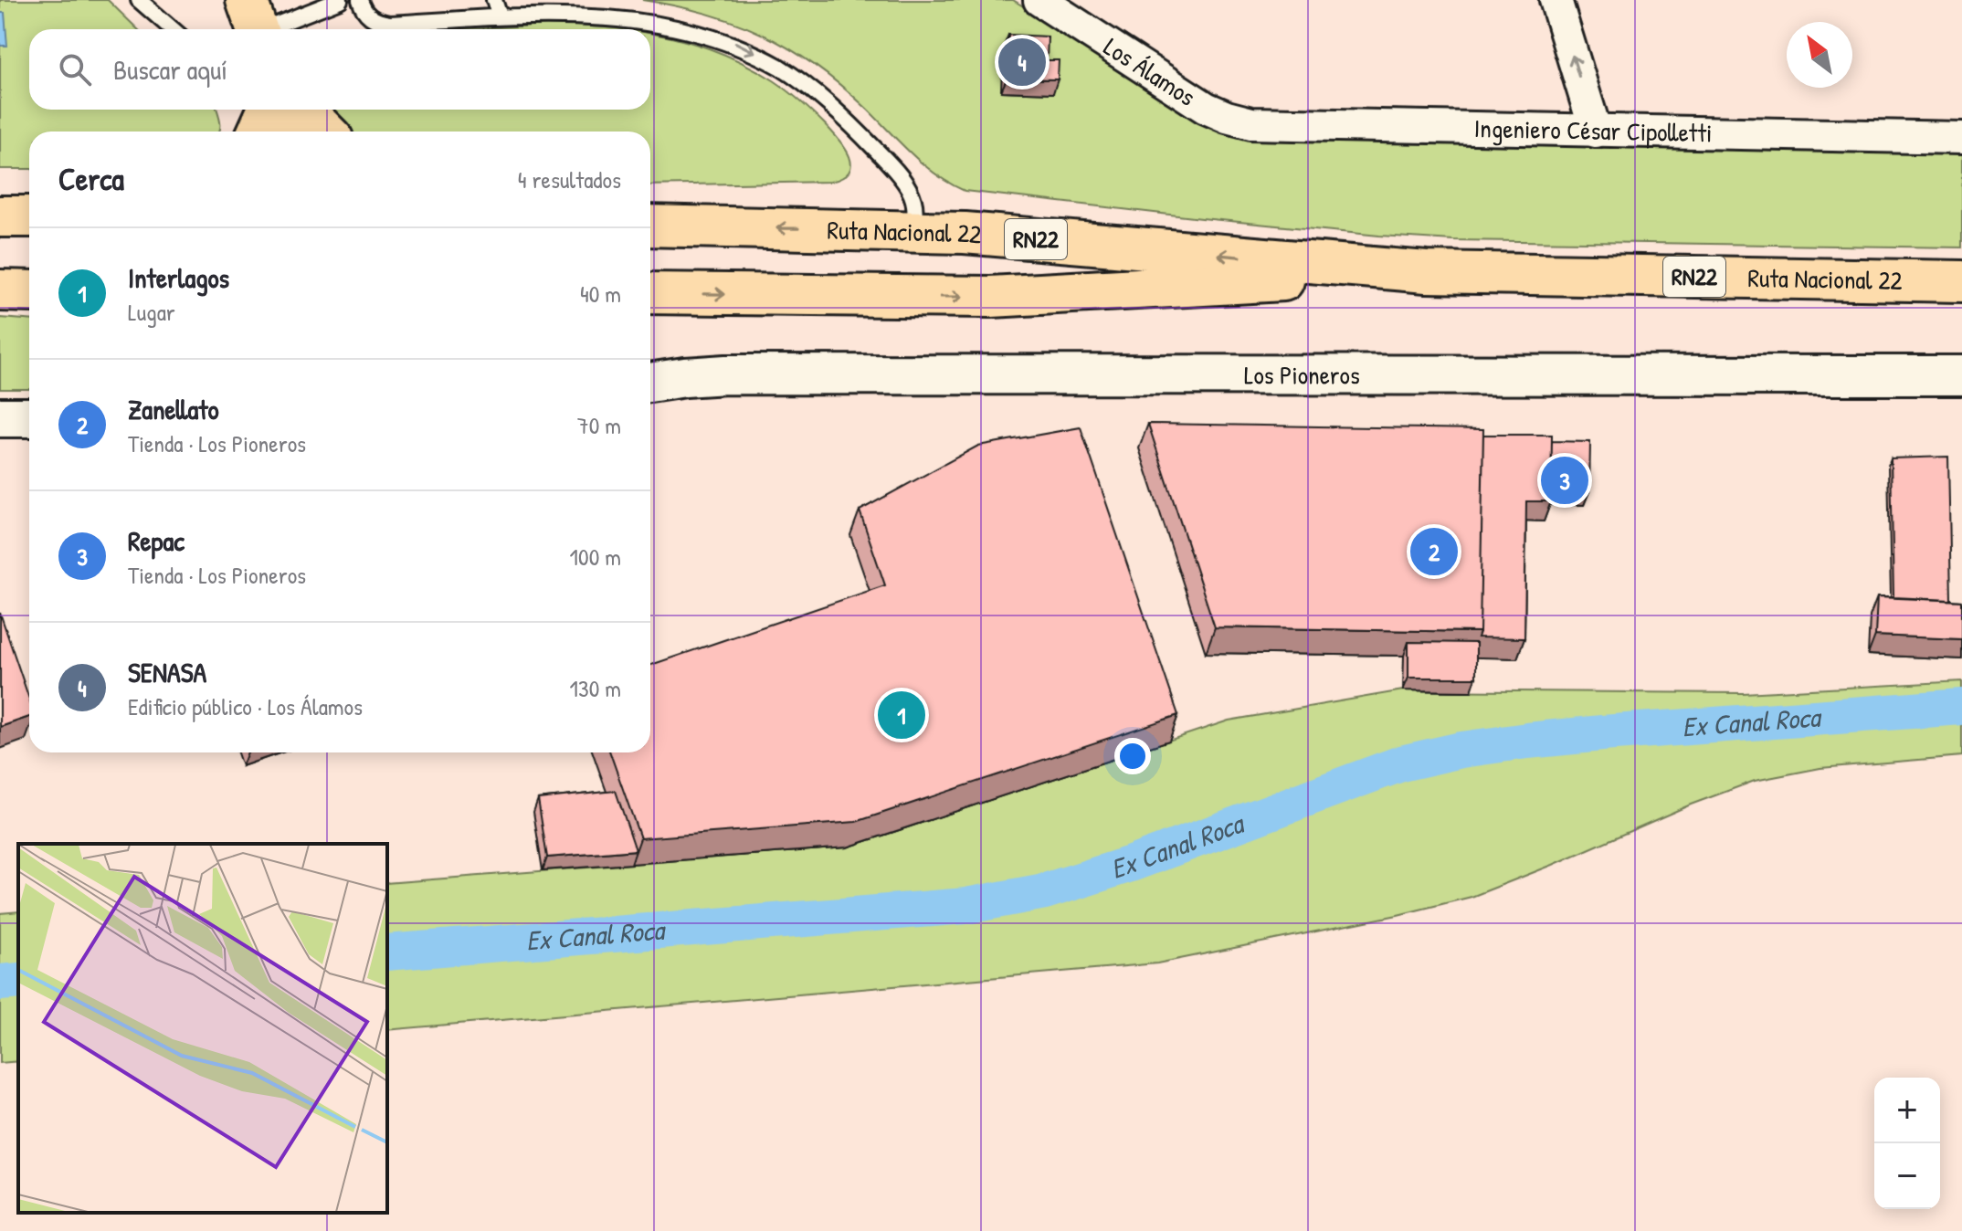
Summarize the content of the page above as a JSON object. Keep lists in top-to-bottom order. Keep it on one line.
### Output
{"streets":{"main road":["Ruta Nacional 22","RN22"],"street":["Los Álamos","Ingeniero César Cipolletti","Los Pioneros"]},"crossings":[["Los Álamos","Ingeniero César Cipolletti"]],"water":["Ex Canal Roca"],"north":"top left","page":{"search":"Buscar aquí","pins":["4","3","2","1"],"heading":["Cerca","4 resultados"],"list":[{"mark":"1","name":"Interlagos","note":"Lugar","value":"40 m"},{"mark":"2","name":"Zanellato","note":"Tienda · Los Pioneros","value":"70 m"},{"mark":"3","name":"Repac","note":"Tienda · Los Pioneros","value":"100 m"},{"mark":"4","name":"SENASA","note":"Edificio público · Los Álamos","value":"130 m"}],"map_buttons":["+","−"]}}
